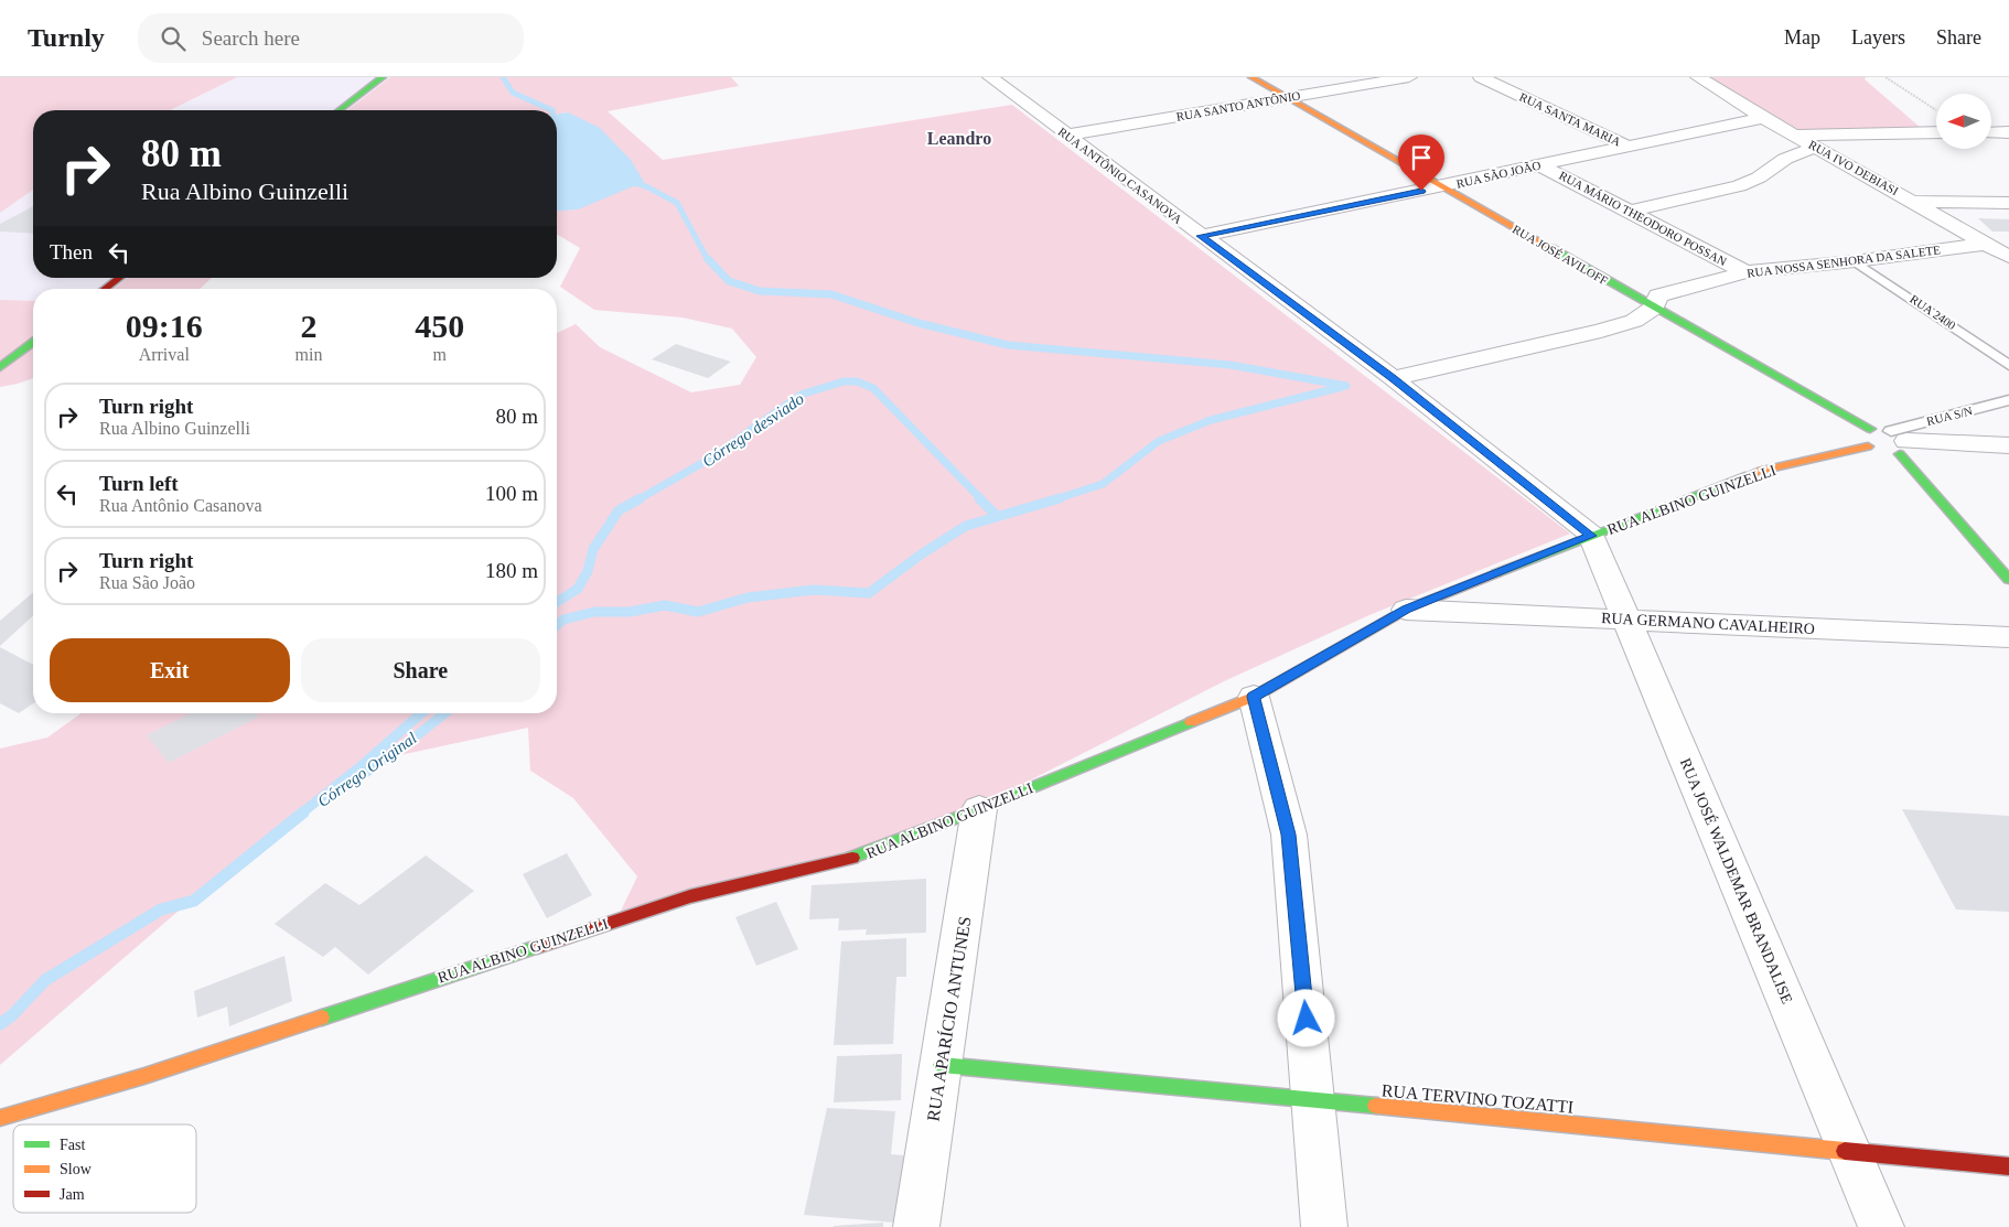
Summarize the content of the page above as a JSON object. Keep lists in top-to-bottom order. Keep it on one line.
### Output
{"streets":{"street":["RUA SANTO ANTÔNIO","RUA SANTA MARIA","RUA IVO DEBIASI","RUA SÃO JOÃO","RUA ANTÔNIO CASANOVA","RUA MÁRIO THEODORO POSSAN","RUA JOSÉ AVILOFF","RUA NOSSA SENHORA DA SALETE","RUA ALBINO GUINZELLI","RUA GERMANO CAVALHEIRO","RUA JOSÉ WALDEMAR BRANDALISE","RUA APARÍCIO ANTUNES","RUA TERVINO TOZATTI"],"lane":["RUA 2400","RUA S/N"]},"crossings":[["RUA SANTO ANTÔNIO","RUA ANTÔNIO CASANOVA"],["RUA SANTO ANTÔNIO","RUA JOSÉ AVILOFF"],["RUA SANTA MARIA","RUA SÃO JOÃO"],["RUA IVO DEBIASI","RUA SÃO JOÃO"],["RUA IVO DEBIASI","RUA NOSSA SENHORA DA SALETE"],["RUA SÃO JOÃO","RUA ANTÔNIO CASANOVA"],["RUA SÃO JOÃO","RUA MÁRIO THEODORO POSSAN"],["RUA SÃO JOÃO","RUA JOSÉ AVILOFF"],["RUA ANTÔNIO CASANOVA","RUA NOSSA SENHORA DA SALETE"],["RUA ANTÔNIO CASANOVA","RUA ALBINO GUINZELLI"],["RUA ANTÔNIO CASANOVA","RUA JOSÉ WALDEMAR BRANDALISE"],["RUA MÁRIO THEODORO POSSAN","RUA NOSSA SENHORA DA SALETE"],["RUA JOSÉ AVILOFF","RUA NOSSA SENHORA DA SALETE"],["RUA NOSSA SENHORA DA SALETE","RUA 2400"],["RUA ALBINO GUINZELLI","RUA GERMANO CAVALHEIRO"],["RUA ALBINO GUINZELLI","RUA JOSÉ WALDEMAR BRANDALISE"],["RUA ALBINO GUINZELLI","RUA APARÍCIO ANTUNES"],["RUA GERMANO CAVALHEIRO","RUA JOSÉ WALDEMAR BRANDALISE"],["RUA JOSÉ WALDEMAR BRANDALISE","RUA TERVINO TOZATTI"],["RUA APARÍCIO ANTUNES","RUA TERVINO TOZATTI"]],"districts":["Leandro"],"water":["Córrego desviado","Córrego Original"],"legend":["Fast","Slow","Jam"],"north":"left","page":{"header":"Turnly","search":"Search here","nav":["Map","Layers","Share"],"turn":["80 m","Rua Albino Guinzelli"],"then":"Then","eta":["09:16","Arrival","2","min","450","m"],"list":[{"name":"Turn right","note":"Rua Albino Guinzelli","value":"80 m"},{"name":"Turn left","note":"Rua Antônio Casanova","value":"100 m"},{"name":"Turn right","note":"Rua São João","value":"180 m"}],"buttons":["Exit","Share"]}}
